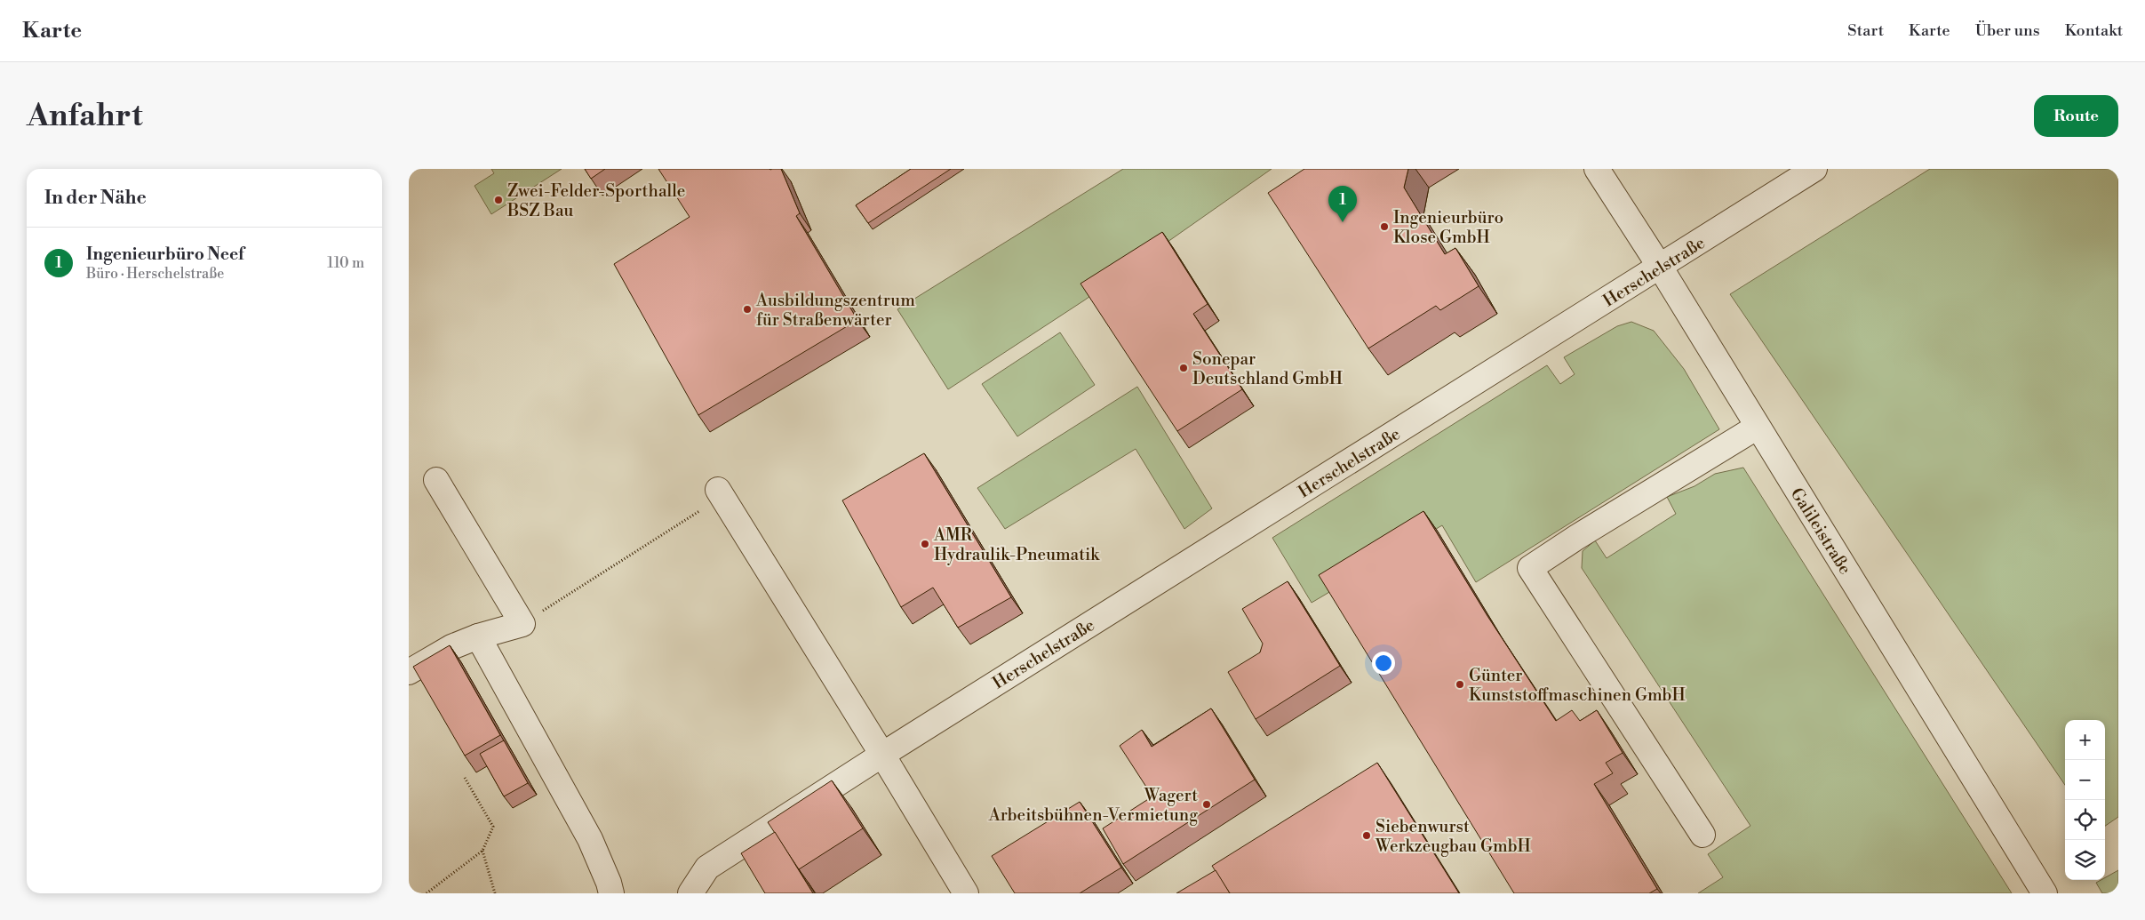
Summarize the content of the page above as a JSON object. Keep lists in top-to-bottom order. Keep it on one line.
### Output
{"streets":{"street":["Herschelstraße","Galileistraße"]},"crossings":[["Herschelstraße","Galileistraße"]],"places":["Zwei-Felder-Sporthalle BSZ Bau","Ingenieurbüro Klose GmbH","Ausbildungszentrum für Straßenwärter","Sonepar Deutschland GmbH","AMR Hydraulik-Pneumatik","Günter Kunststoffmaschinen GmbH","Wagert Arbeitsbühnen-Vermietung","Siebenwurst Werkzeugbau GmbH"],"page":{"header":"Karte","nav":["Start","Karte","Über uns","Kontakt"],"buttons":"Route","title":"Anfahrt","heading":"In der Nähe","pins":"1","list":[{"mark":"1","name":"Ingenieurbüro Neef","note":"Büro · Herschelstraße","value":"110 m"}],"map_buttons":["+","−"]}}
